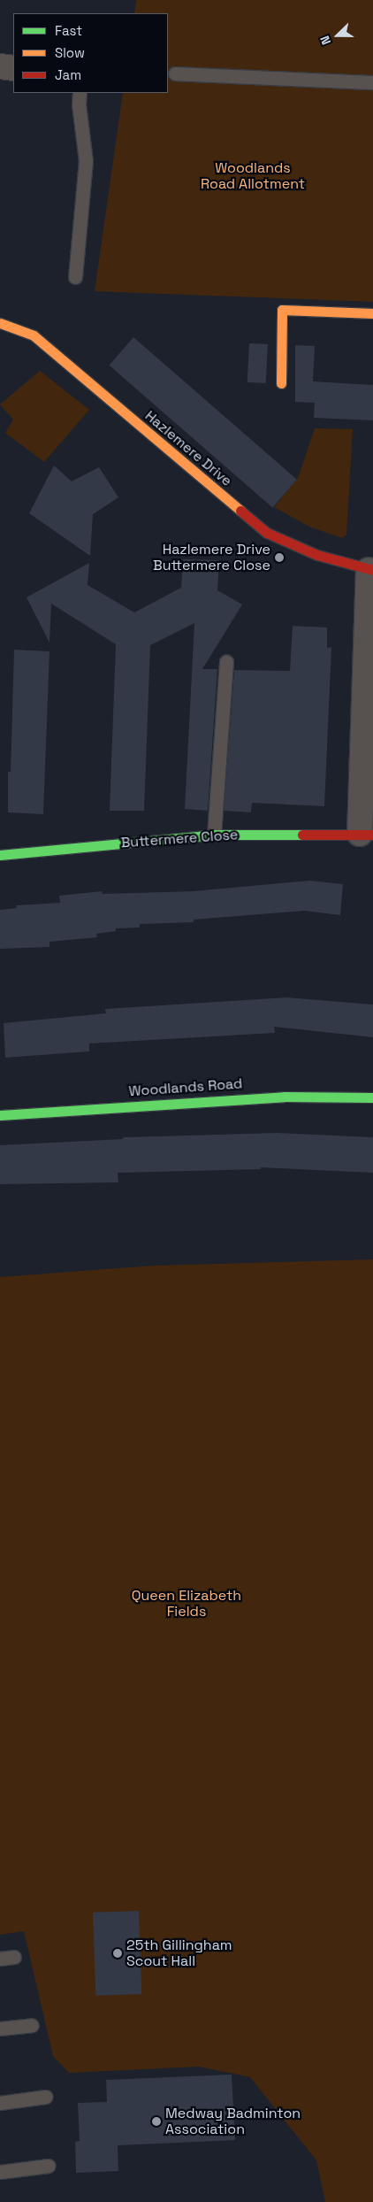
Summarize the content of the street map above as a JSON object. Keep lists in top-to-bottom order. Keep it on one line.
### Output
{"streets":{"street":["Hazlemere Drive","Buttermere Close","Woodlands Road"]},"crossings":[["Hazlemere Drive","Buttermere Close"]],"parks":["Woodlands Road Allotment","Queen Elizabeth Fields"],"places":["Hazlemere Drive Buttermere Close","25th Gillingham Scout Hall","Medway Badminton Association"],"legend":["Fast","Slow","Jam"],"north":"left"}
